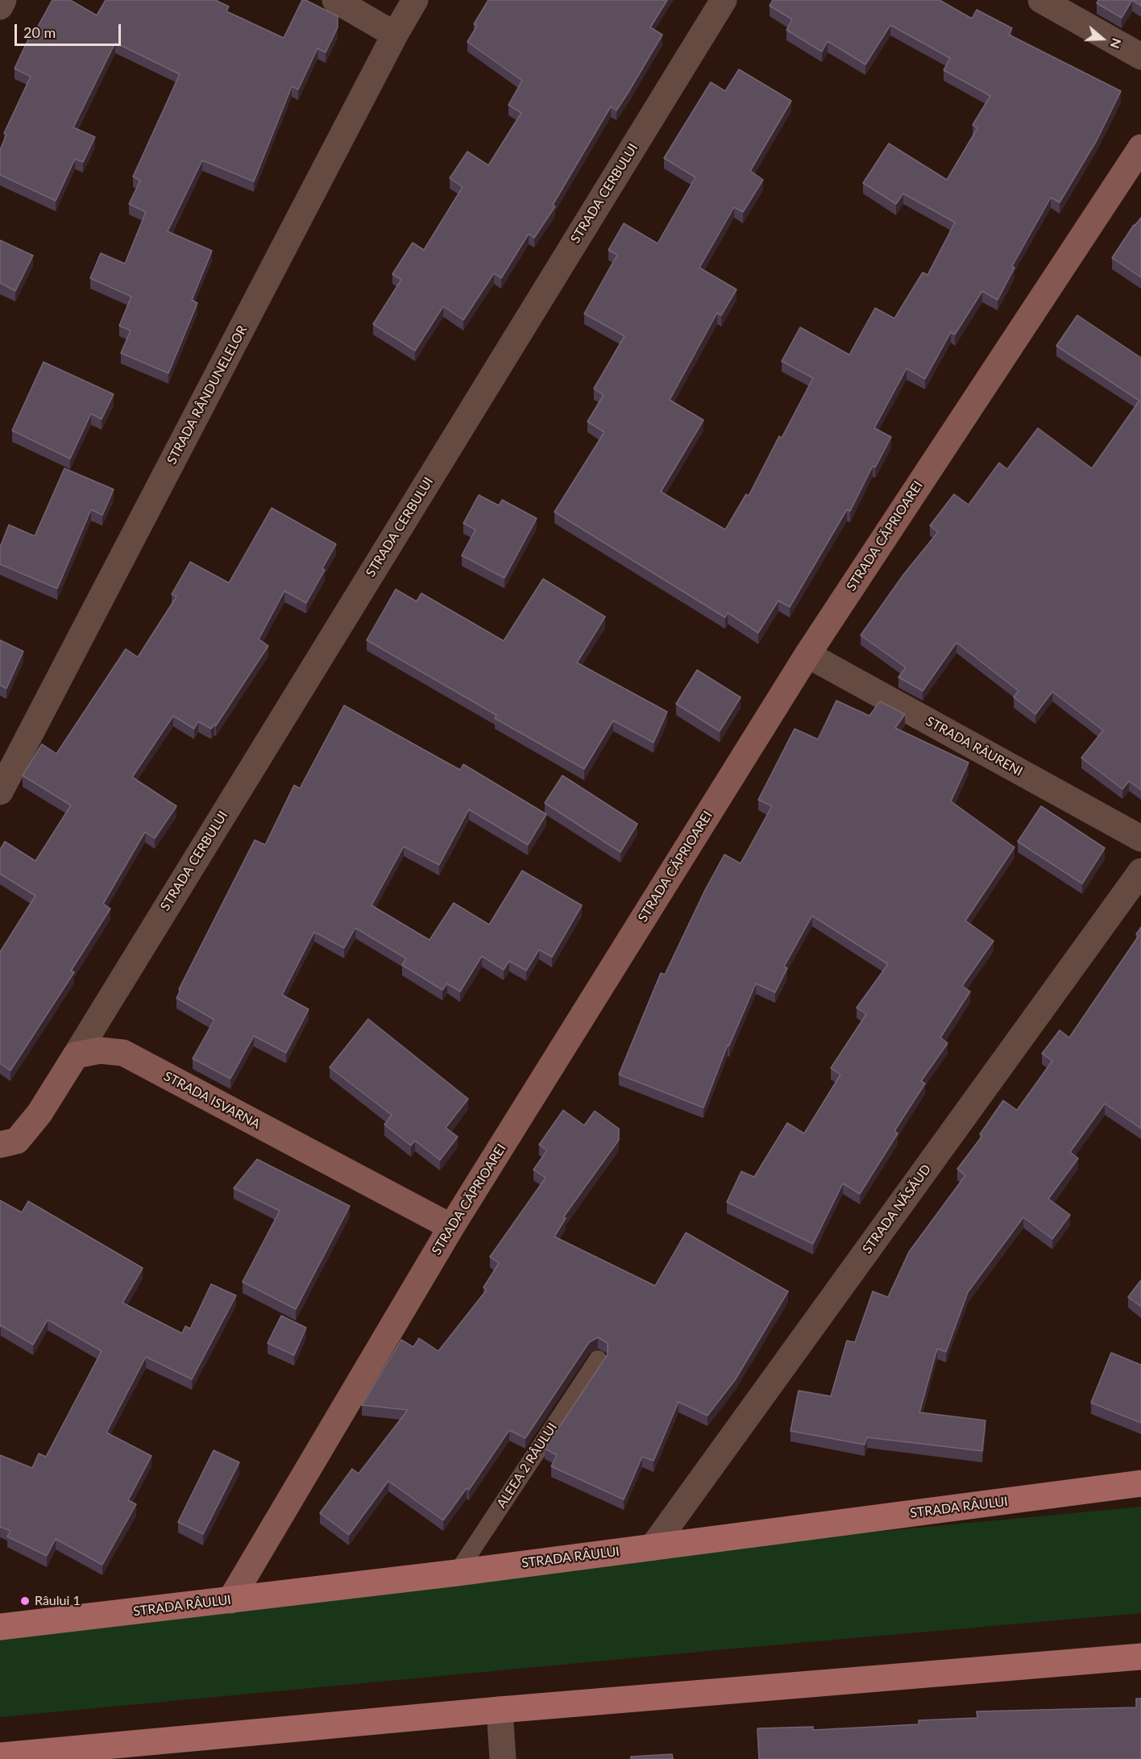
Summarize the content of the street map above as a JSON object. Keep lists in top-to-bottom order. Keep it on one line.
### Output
{"streets":{"main road":["STRADA RÂULUI"],"street":["STRADA CERBULUI","STRADA RÂNDUNELELOR","STRADA CĂPRIOAREI","STRADA RÂURENI","STRADA ISVARNA","STRADA NĂSĂUD"],"lane":["ALEEA 2 RÂULUI"]},"crossings":[["STRADA CERBULUI","STRADA ISVARNA"],["STRADA CĂPRIOAREI","STRADA RÂURENI"],["STRADA CĂPRIOAREI","STRADA ISVARNA"],["STRADA CĂPRIOAREI","STRADA RÂULUI"],["STRADA NĂSĂUD","STRADA RÂULUI"],["ALEEA 2 RÂULUI","STRADA RÂULUI"]],"places":["Râului 1"],"scale_bar":"20 m","north":"right"}
